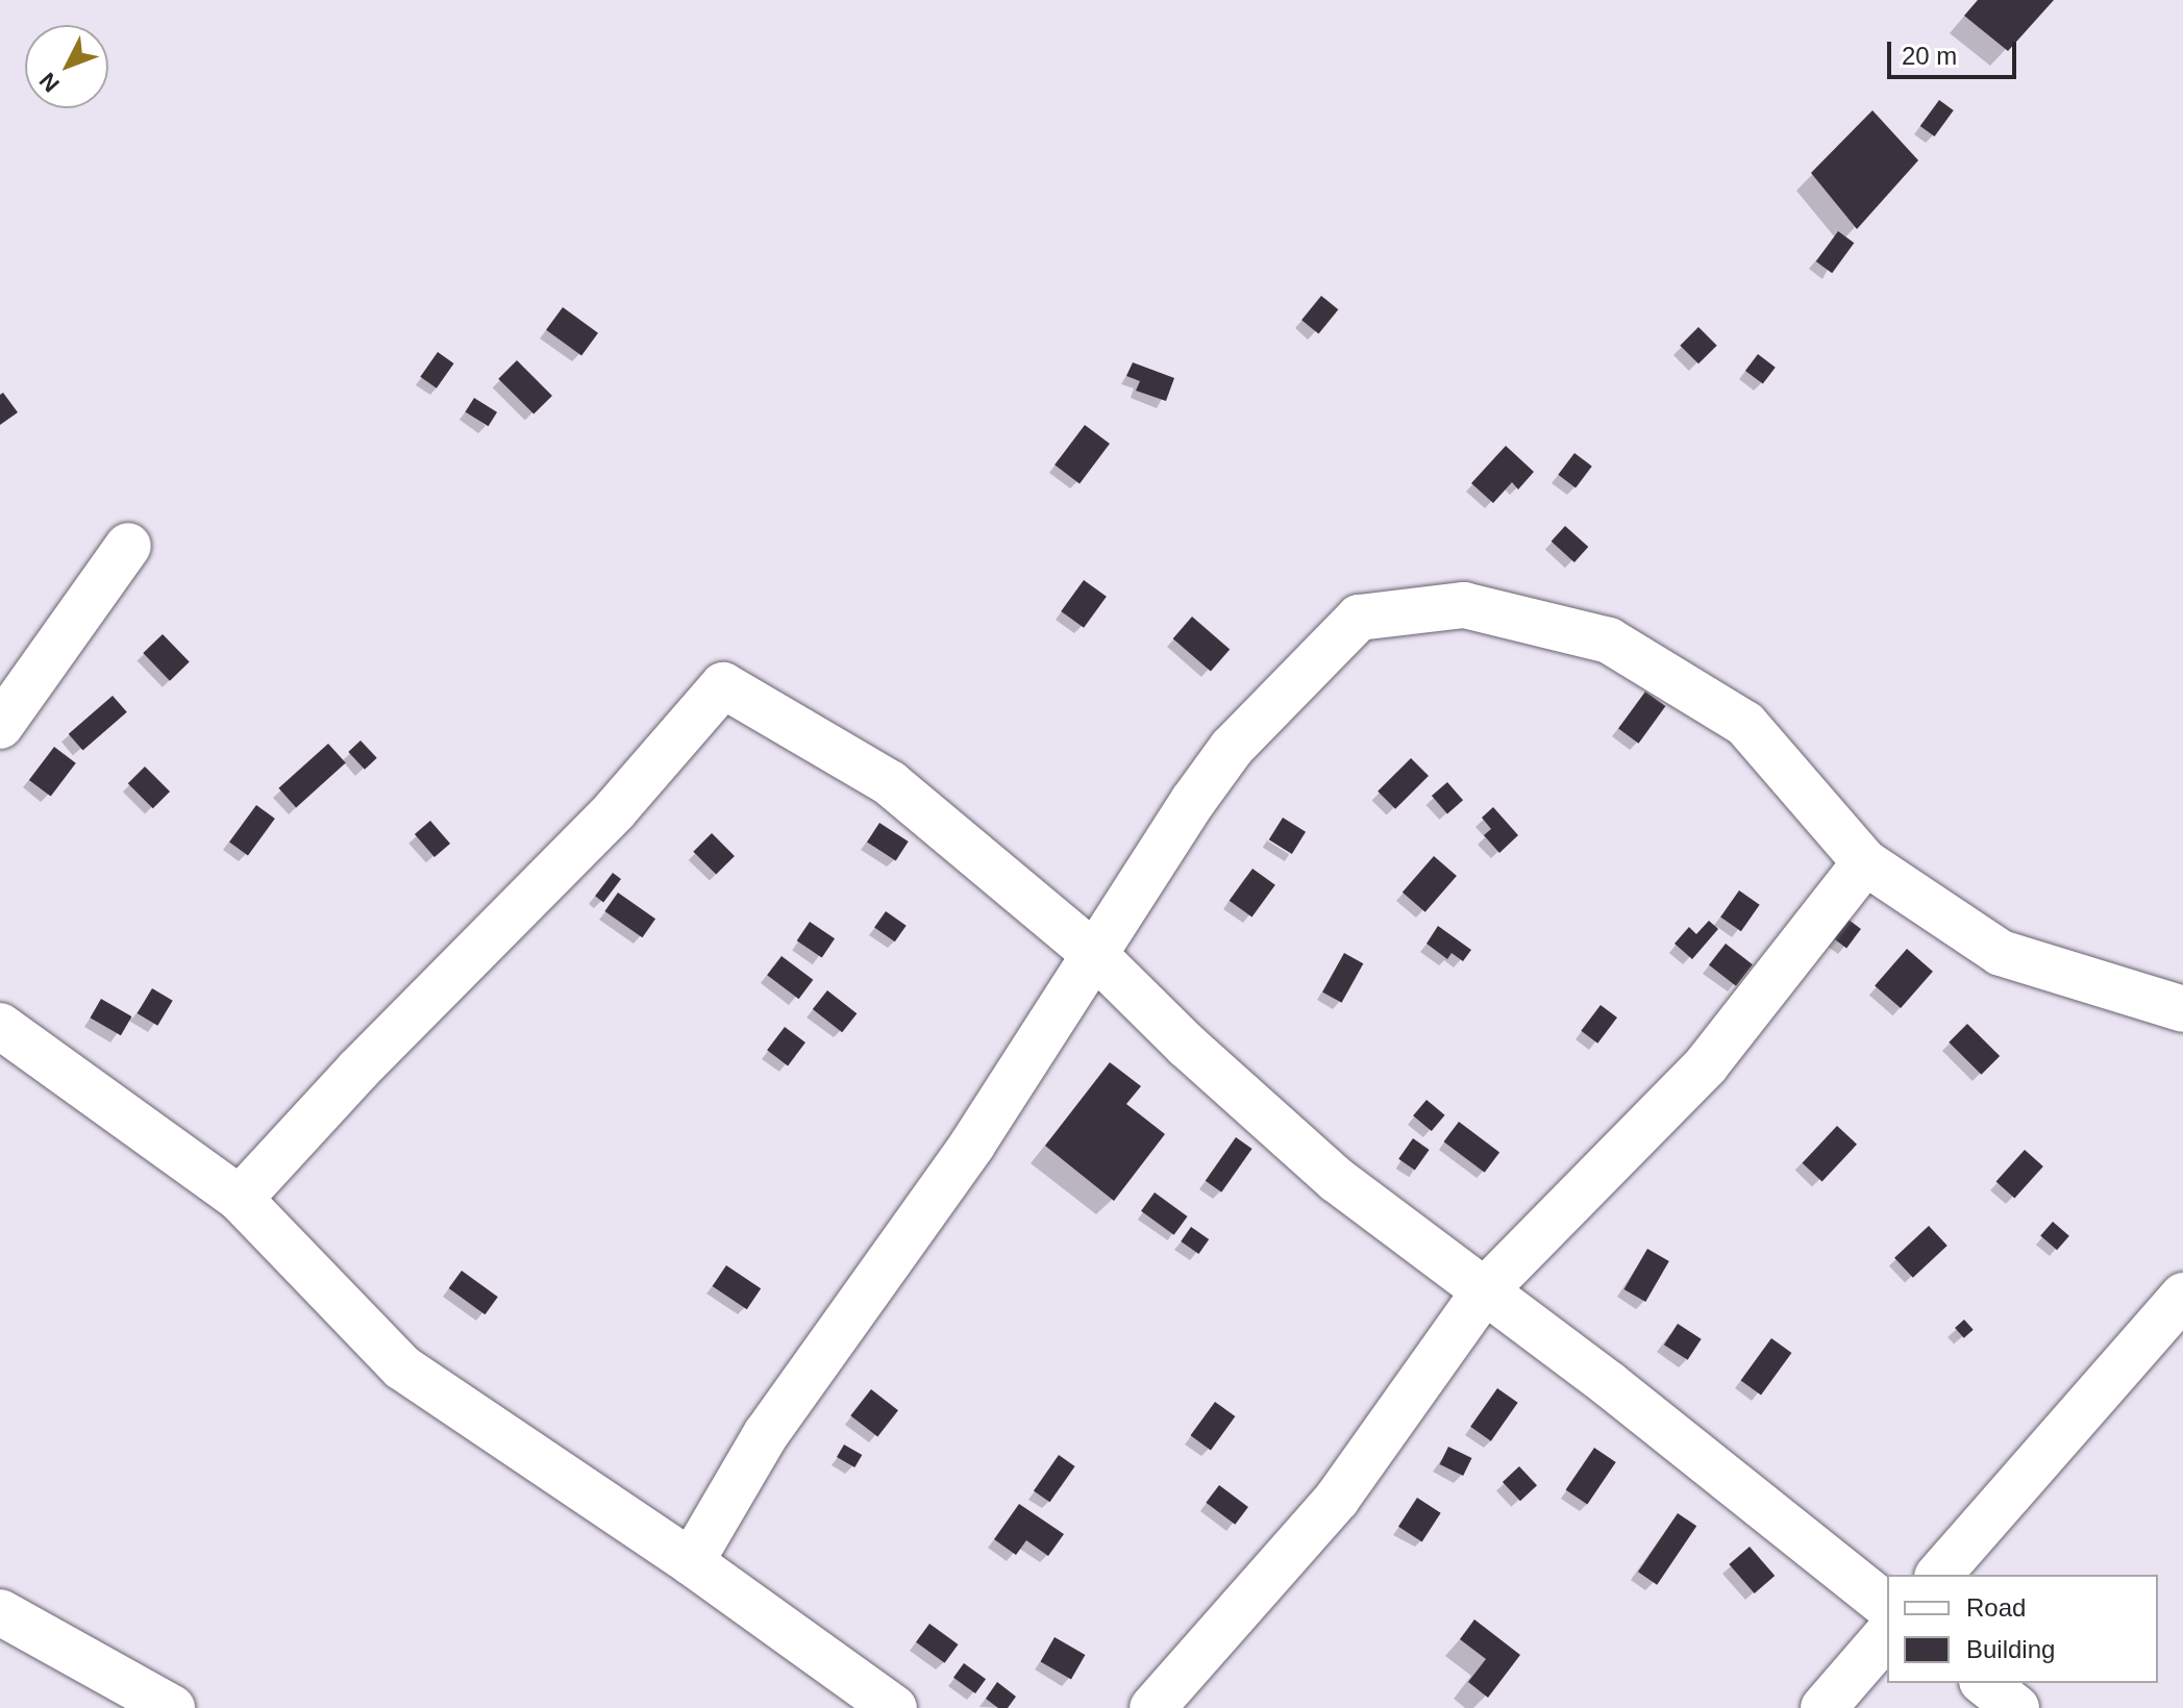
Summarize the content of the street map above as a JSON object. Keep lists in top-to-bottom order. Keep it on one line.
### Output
{"legend":["Road","Building"],"scale_bar":"20 m","north":"bottom left"}
